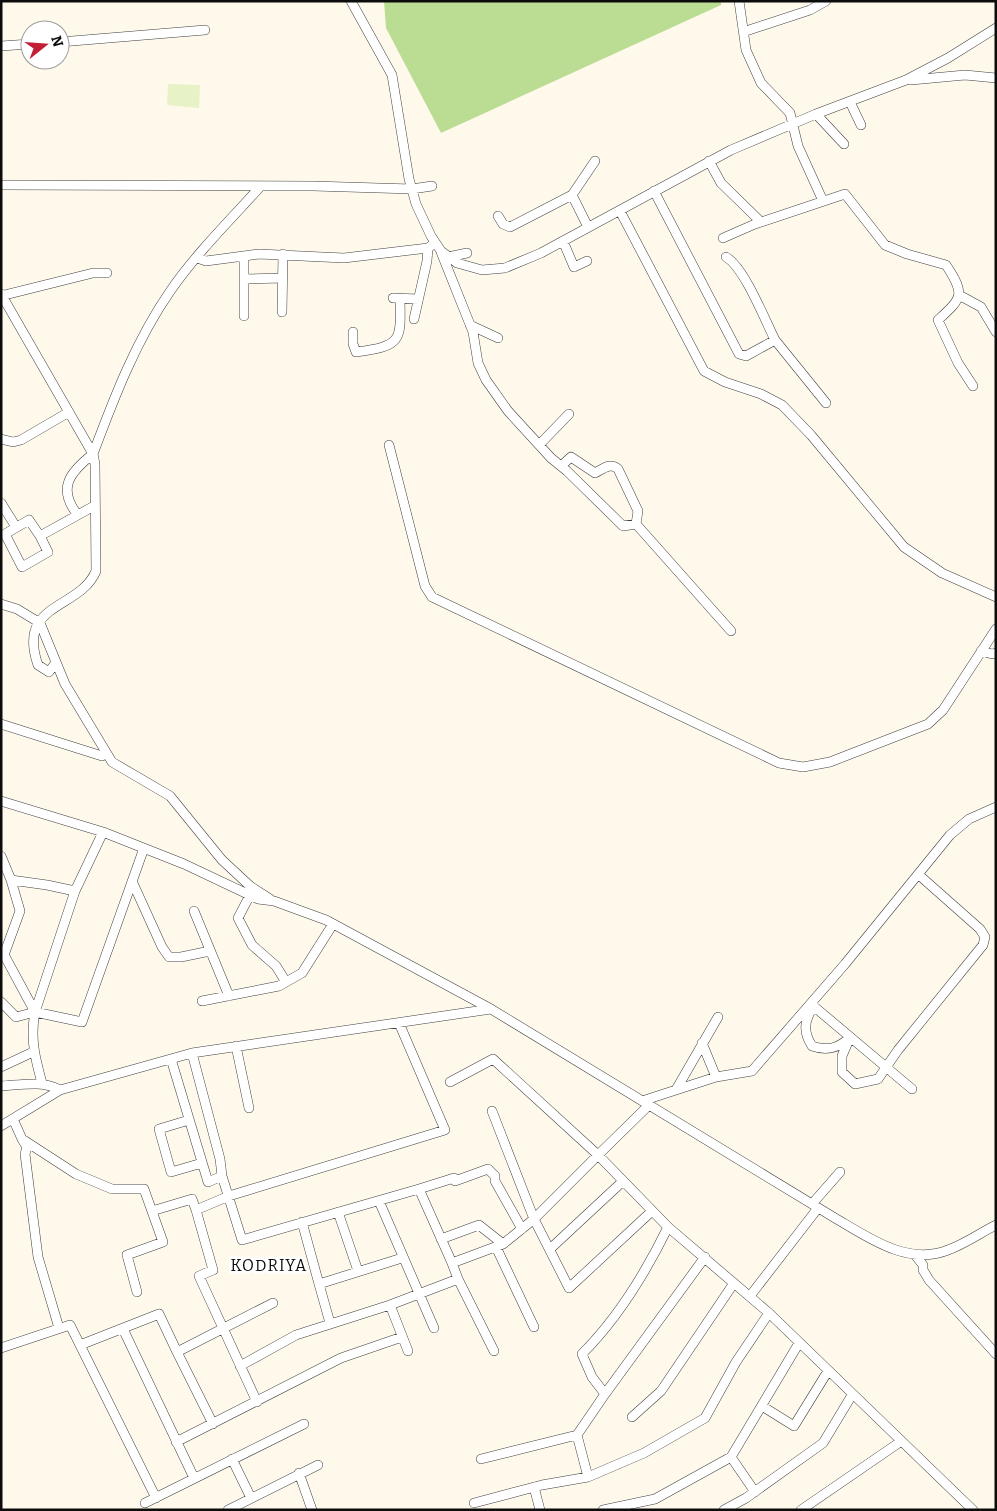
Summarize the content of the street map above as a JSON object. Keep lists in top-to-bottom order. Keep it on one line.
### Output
{"districts":["KODRIYA"],"north":"right"}
